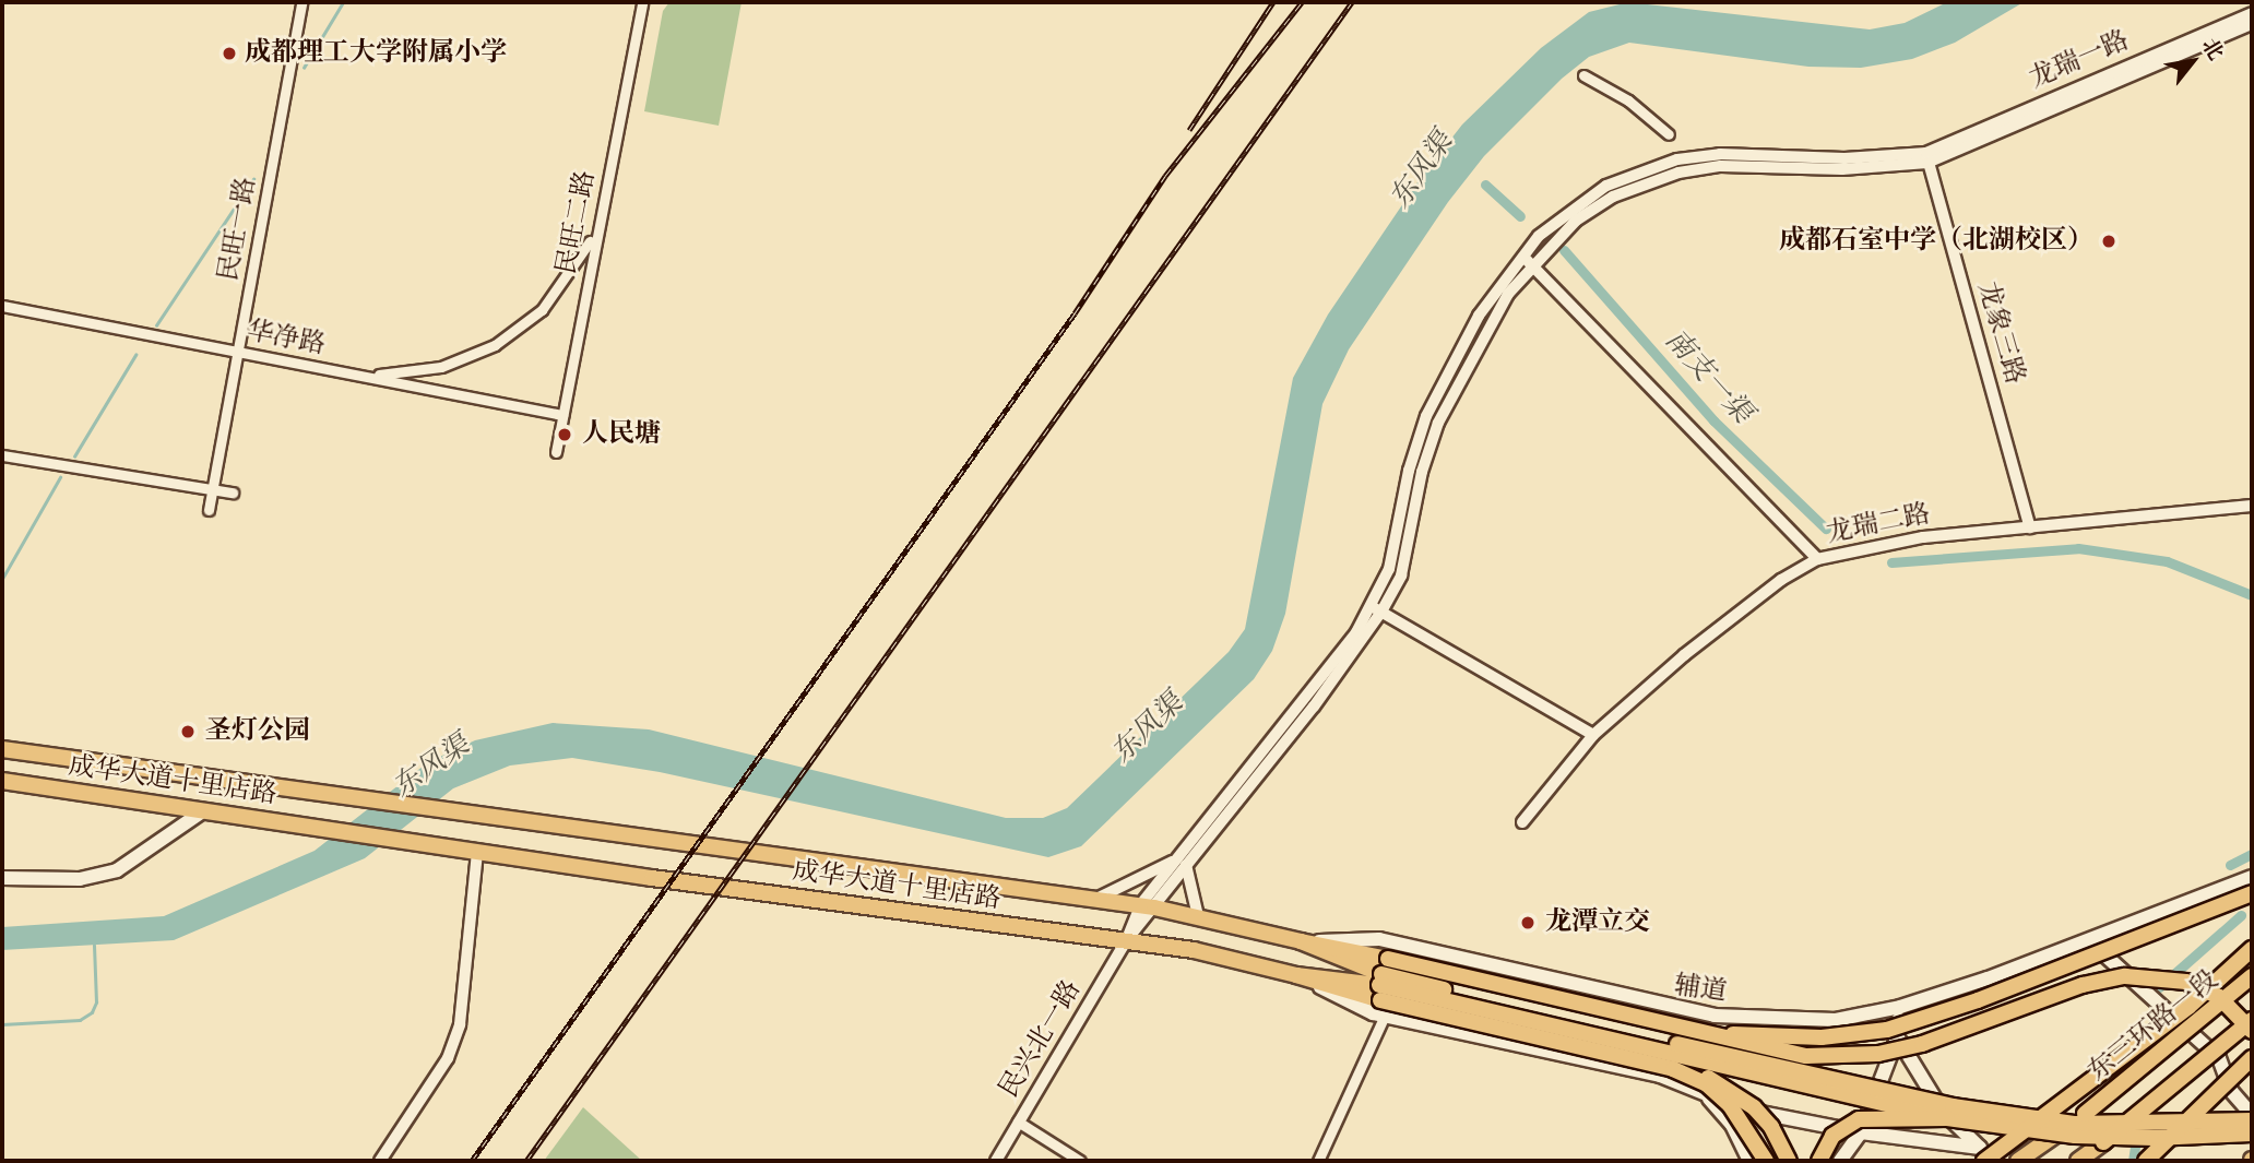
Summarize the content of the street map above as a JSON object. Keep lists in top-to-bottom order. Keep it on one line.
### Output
{"streets":{"main road":["成华大道十里店路","辅道","东三环路一段"],"street":["龙瑞一路","民旺二路","民旺一路","龙象三路","华净路","龙瑞二路","民兴北一路"]},"crossings":[["龙瑞一路","龙象三路"],["民旺二路","华净路"],["民旺一路","华净路"],["龙象三路","龙瑞二路"],["成华大道十里店路","辅道"],["成华大道十里店路","民兴北一路"]],"water":["东风渠","南支一渠"],"places":["成都理工大学附属小学","成都石室中学（北湖校区）","人民塘","圣灯公园","龙潭立交"],"north":"top right"}
